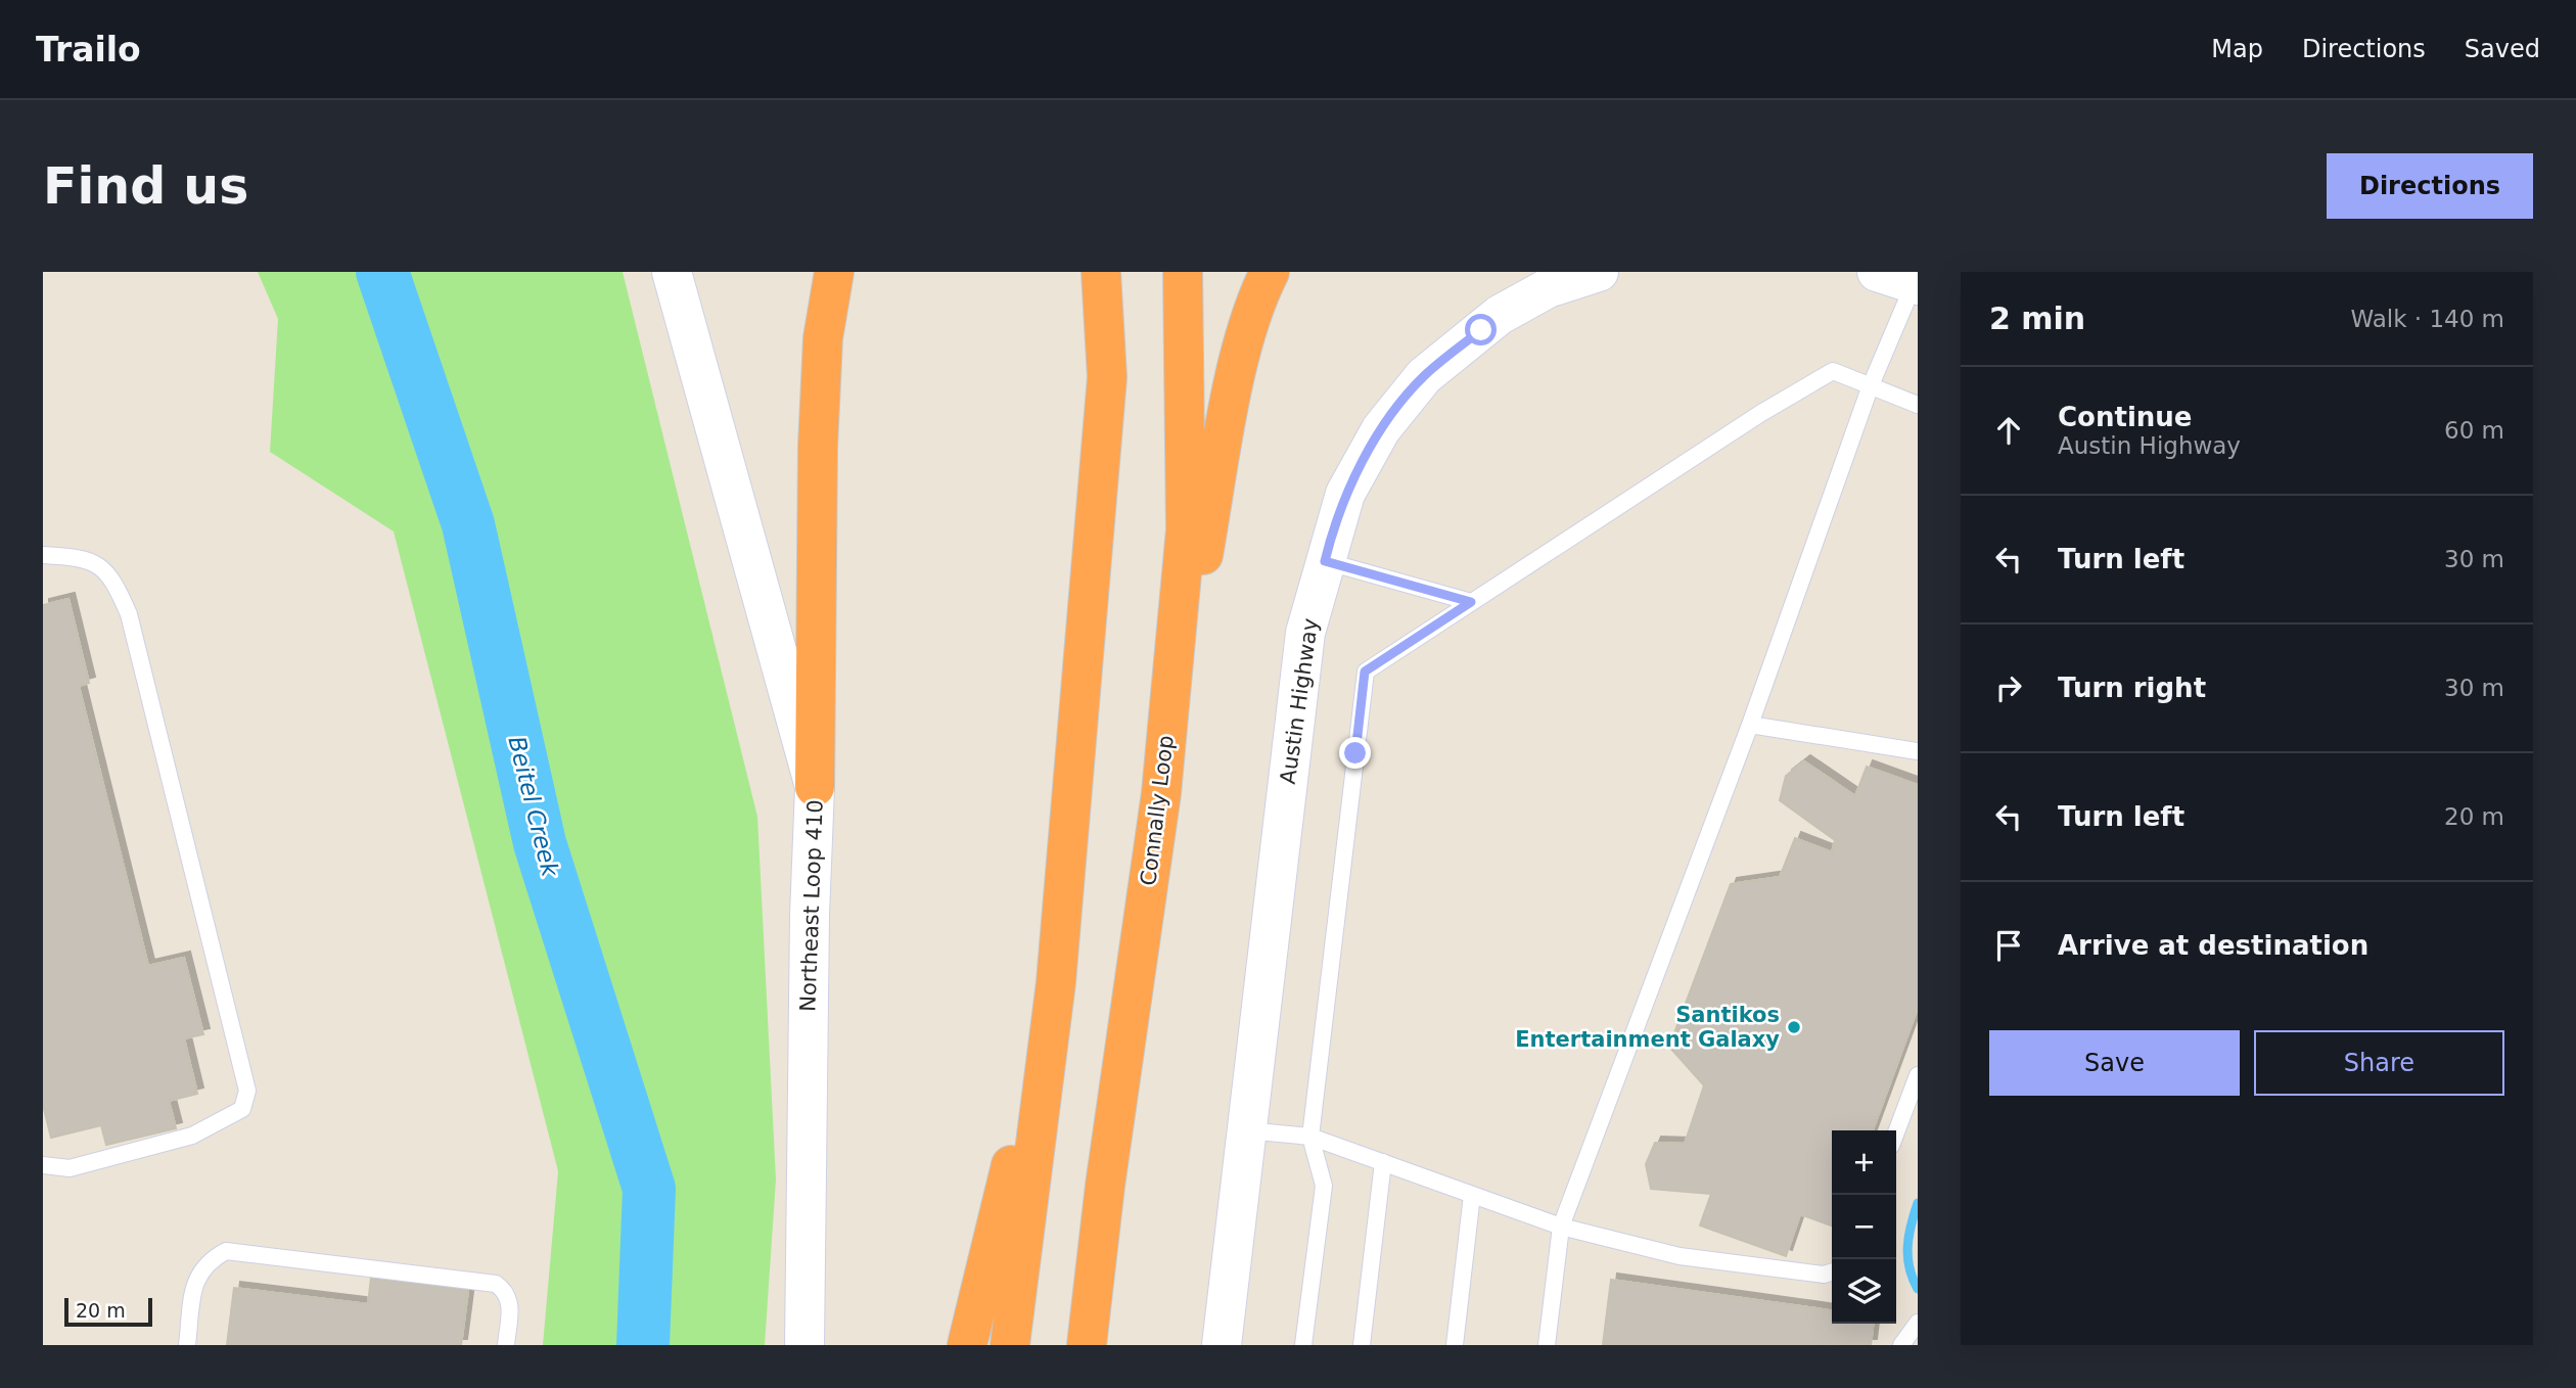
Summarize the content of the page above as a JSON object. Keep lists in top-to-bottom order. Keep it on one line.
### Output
{"streets":{"highway":["Connally Loop"],"main road":["Austin Highway","Northeast Loop 410"]},"water":["Beitel Creek"],"places":["Santikos Entertainment Galaxy"],"scale_bar":"20 m","page":{"header":"Trailo","nav":["Map","Directions","Saved"],"buttons":["Directions",["Save","Share"]],"title":"Find us","heading":["2 min","Walk · 140 m"],"list":[["Continue","Austin Highway","60 m"],["Turn left","30 m"],["Turn right","30 m"],["Turn left","20 m"],"Arrive at destination"],"map_buttons":["+","−"],"scale":"20 m"}}
